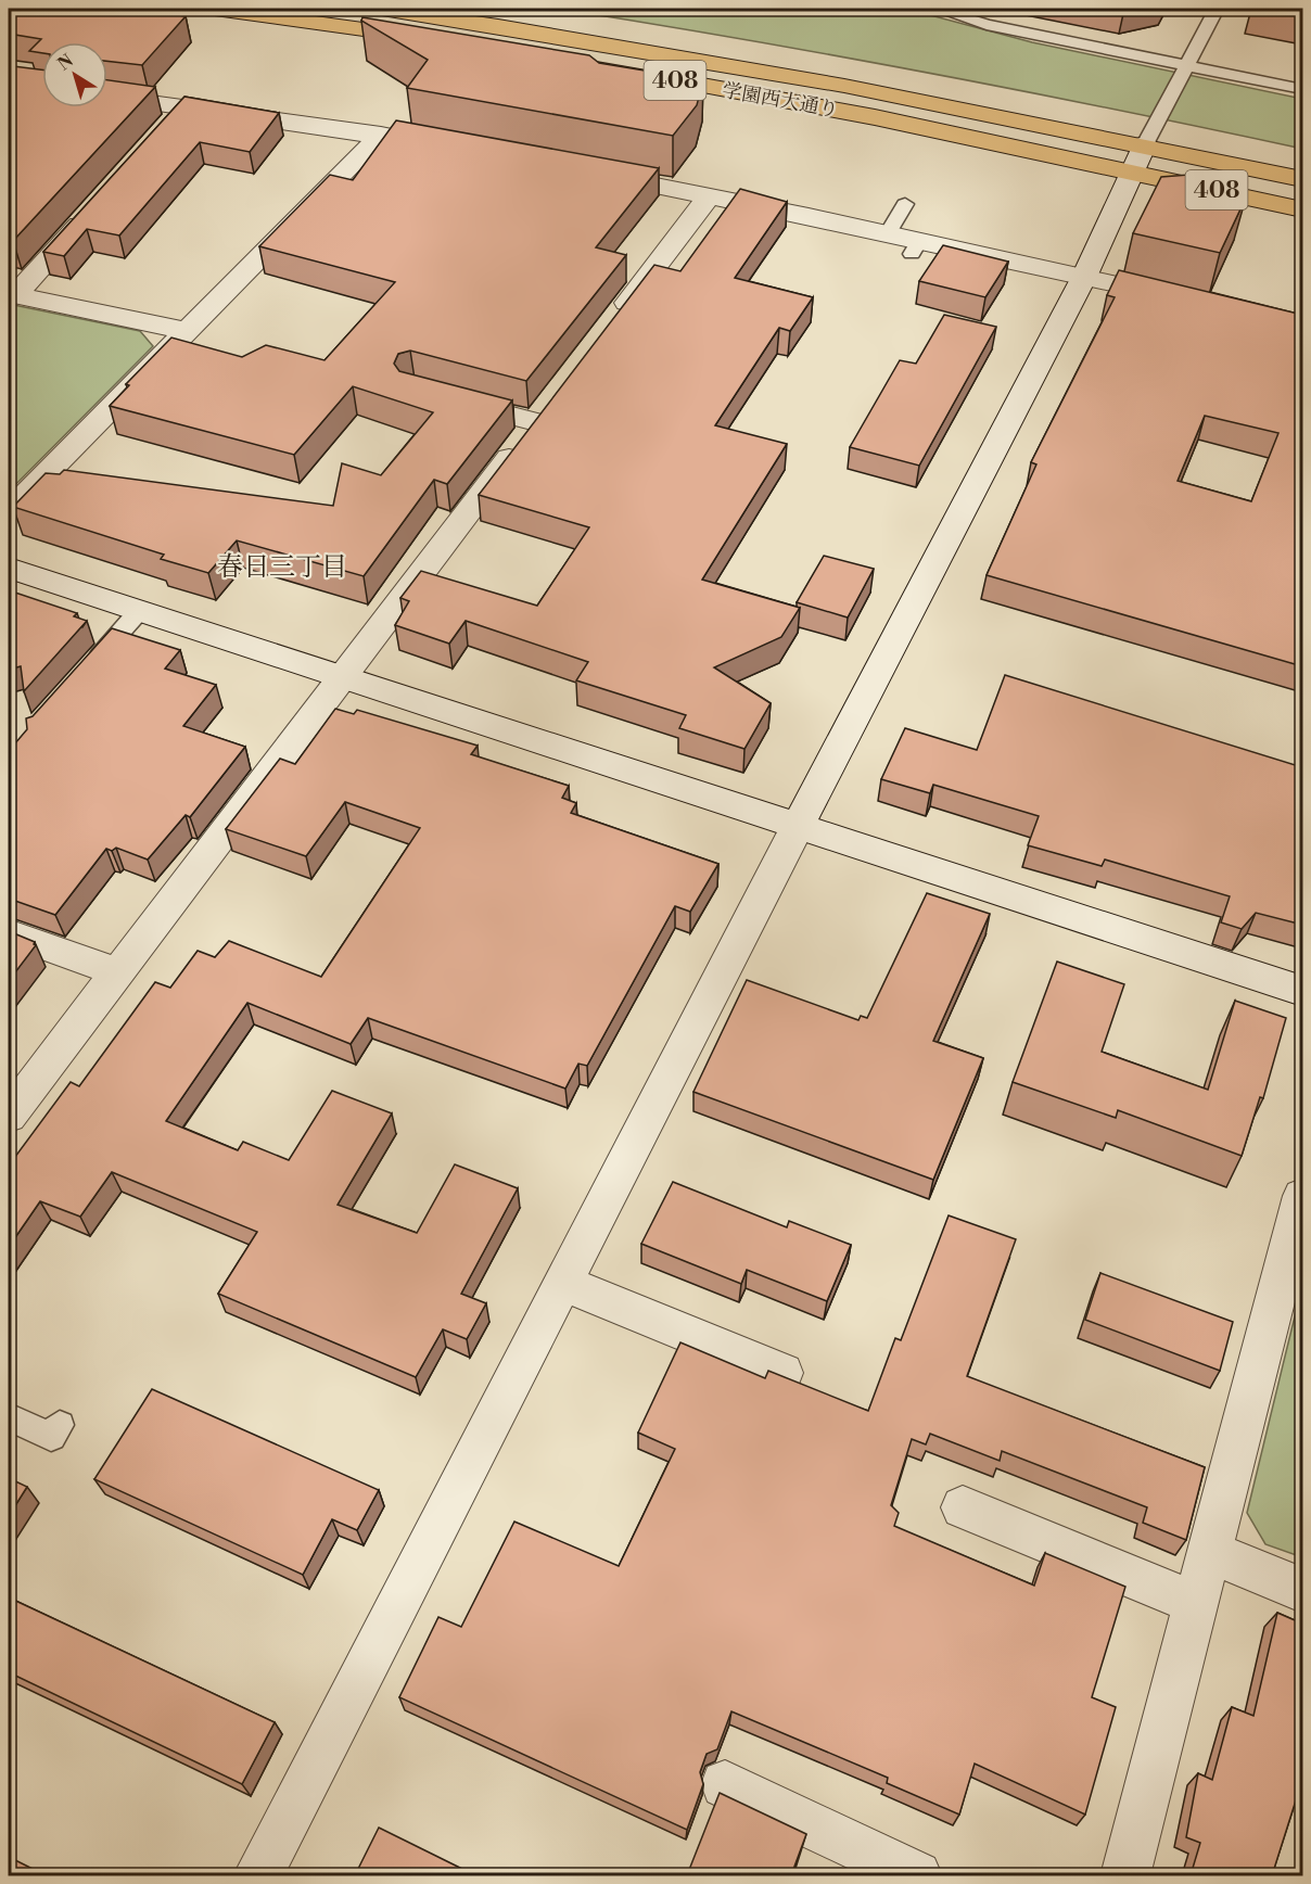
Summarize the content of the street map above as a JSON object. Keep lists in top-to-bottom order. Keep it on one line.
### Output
{"streets":{"highway":["408","学園西大通り"]},"districts":["春日三丁目"],"north":"top left"}
